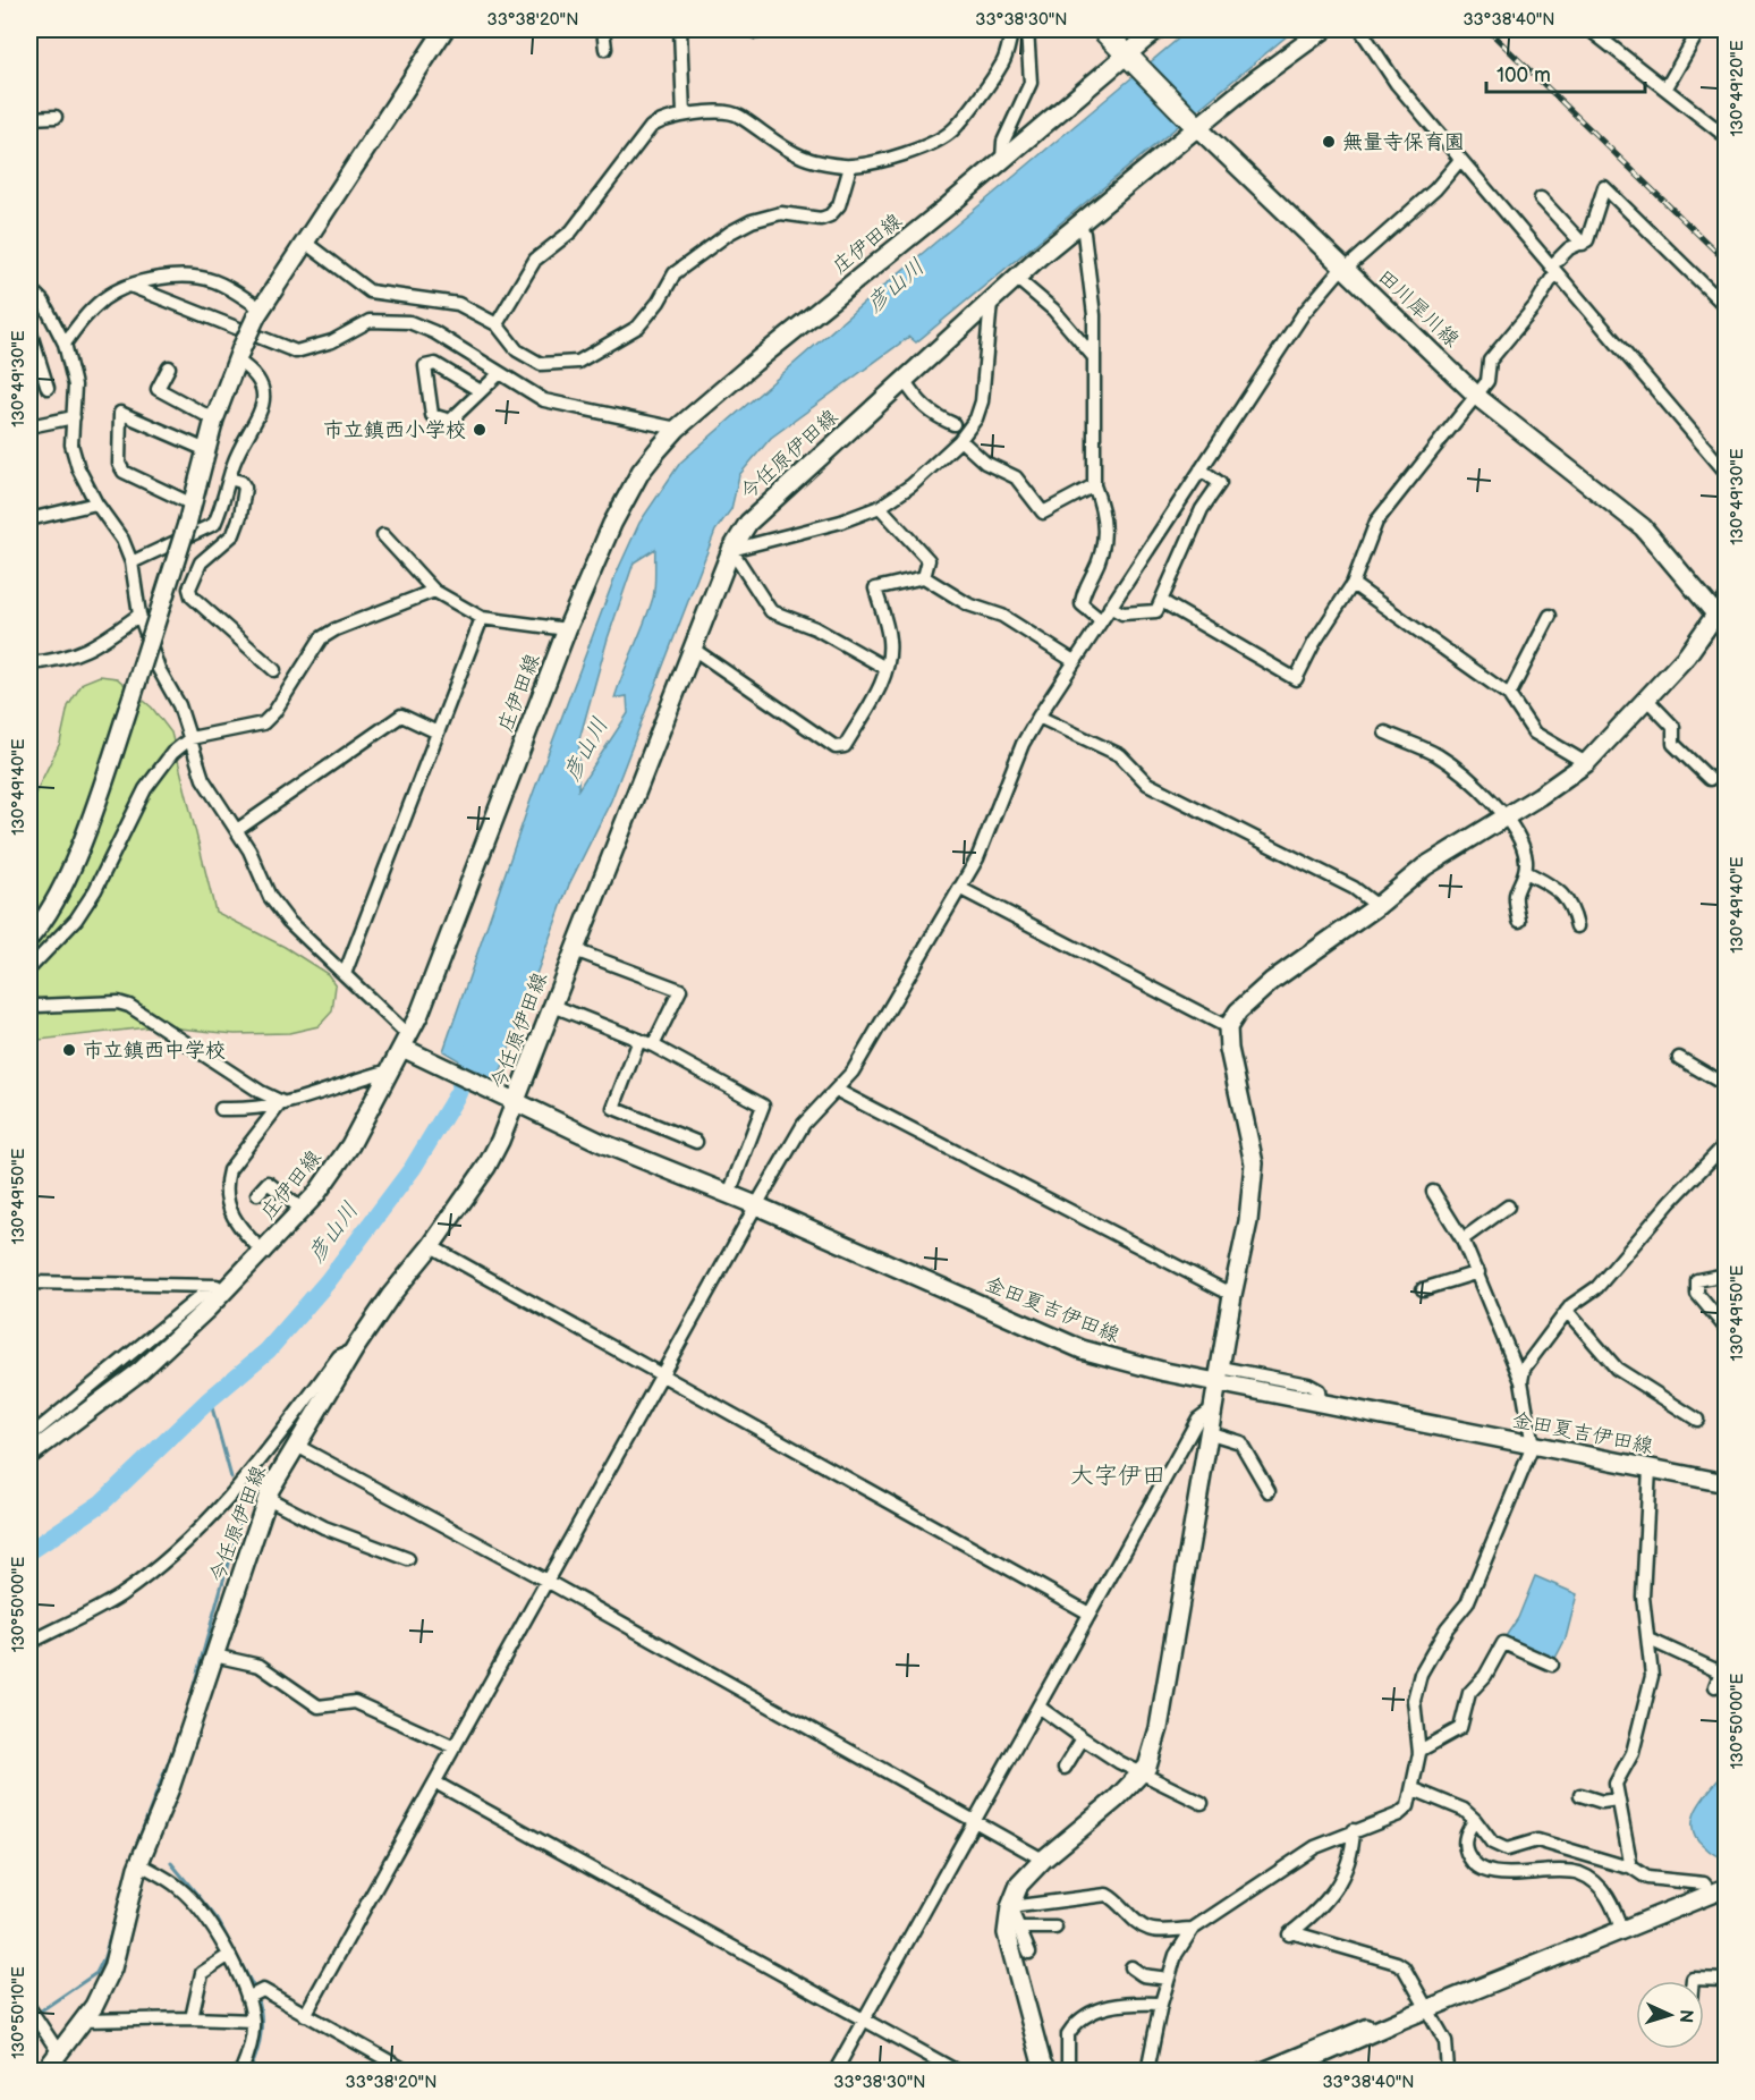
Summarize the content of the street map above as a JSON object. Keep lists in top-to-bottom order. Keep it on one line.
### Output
{"streets":{"main road":["庄伊田線","田川犀川線","今任原伊田線","金田夏吉伊田線"]},"crossings":[["庄伊田線","金田夏吉伊田線"],["田川犀川線","今任原伊田線"],["今任原伊田線","金田夏吉伊田線"]],"districts":["大字伊田"],"water":["彦山川"],"places":["無量寺保育園","市立鎮西小学校","市立鎮西中学校"],"scale_bar":"100 m","north":"right","coordinates":["33°38'20\"N","33°38'30\"N","33°38'40\"N","130°49'20\"E","130°49'30\"E","130°49'40\"E","130°49'50\"E","130°50'00\"E","130°50'10\"E"]}
